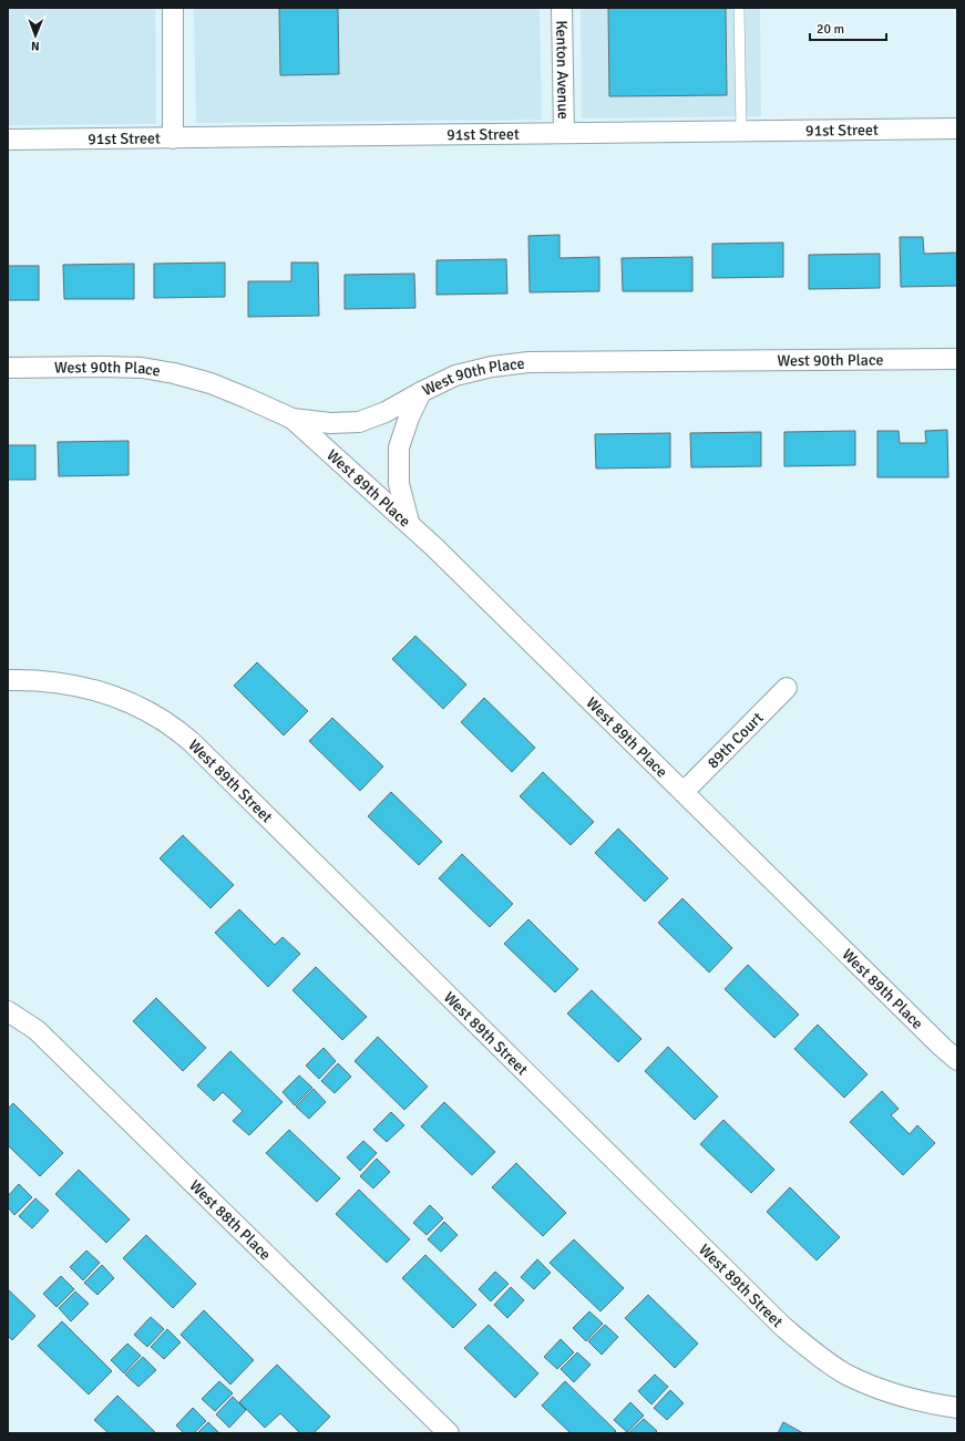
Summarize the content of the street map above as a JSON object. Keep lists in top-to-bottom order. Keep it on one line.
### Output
{"streets":{"street":["Kenton Avenue","91st Street","West 90th Place","West 89th Place","89th Court","West 89th Street","West 88th Place"]},"crossings":[["Kenton Avenue","91st Street"],["West 90th Place","West 89th Place"],["West 89th Place","89th Court"]],"scale_bar":"20 m","north":"bottom"}
